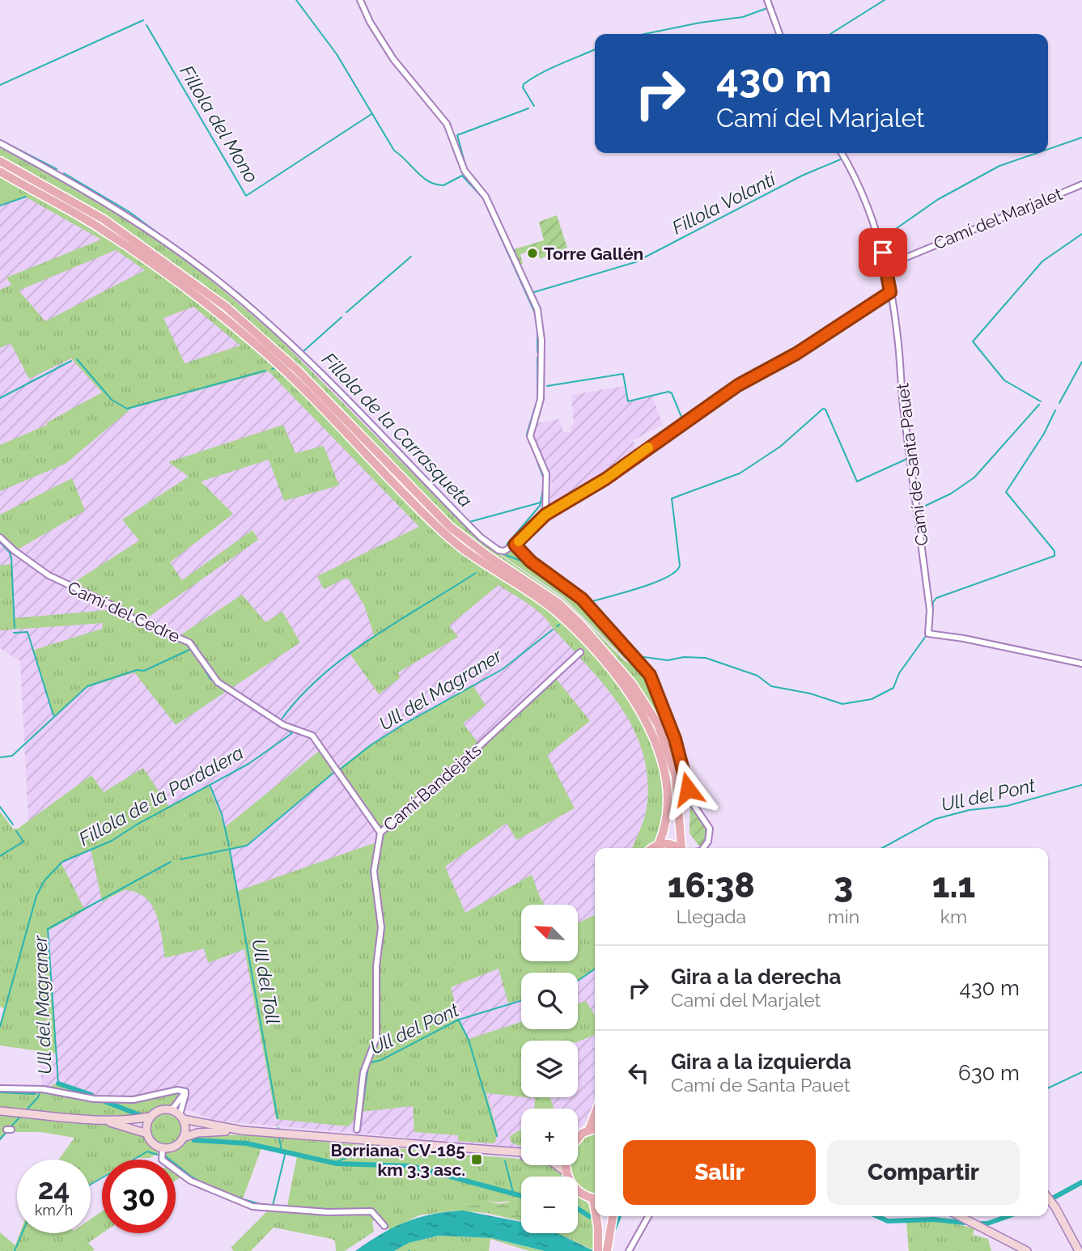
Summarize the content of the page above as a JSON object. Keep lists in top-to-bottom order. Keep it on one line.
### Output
{"streets":{"street":["Camí del Marjalet","Camí de Santa Pauet","Camí del Cedre","Camí Bandejats"]},"crossings":[["Camí del Marjalet","Camí de Santa Pauet"],["Camí del Cedre","Camí Bandejats"]],"water":["Fillola del Mono","Fillola Volantí","Fillola de la Carrasqueta","Ull del Magraner","Ull del Pont","Fillola de la Pardalera","Ull del Toll"],"places":{"other":["Torre Gallén"],"transit":["Borriana, CV-185 km 3.3 asc."]},"north":"top left","page":{"turn":["430 m","Camí del Marjalet"],"eta":["16:38","Llegada","3","min","1.1","km"],"map_buttons":["+","−"],"list":[{"name":"Gira a la derecha","note":"Camí del Marjalet","value":"430 m"},{"name":"Gira a la izquierda","note":"Camí de Santa Pauet","value":"630 m"}],"buttons":["Salir","Compartir"],"speed":"24 km/h","limit":"30"}}
